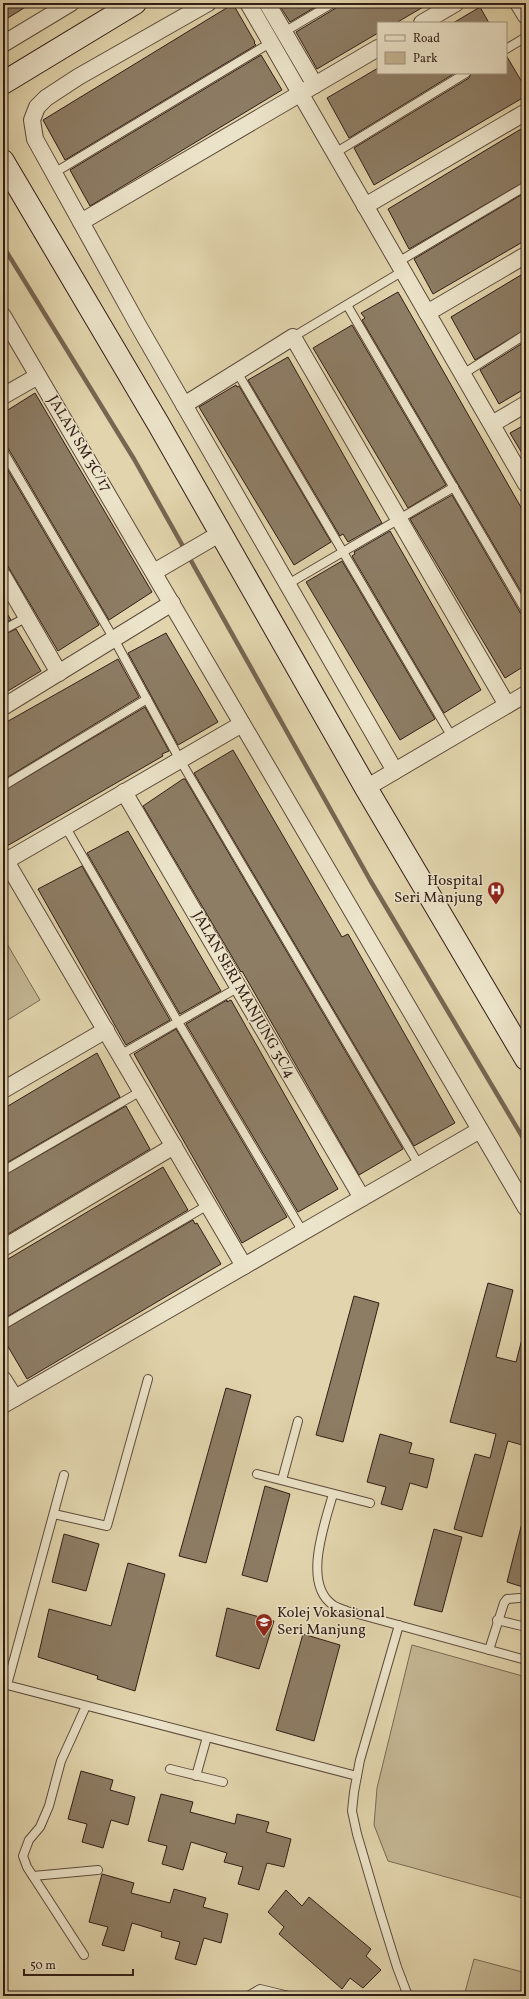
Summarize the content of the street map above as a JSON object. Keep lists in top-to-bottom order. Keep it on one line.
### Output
{"streets":{"street":["JALAN SM 3C/17","JALAN SERI MANJUNG 3C/4"]},"places":{"hospital":["Hospital Seri Manjung"],"school or university":["Kolej Vokasional Seri Manjung"]},"legend":["Road","Park"],"scale_bar":"50 m"}
